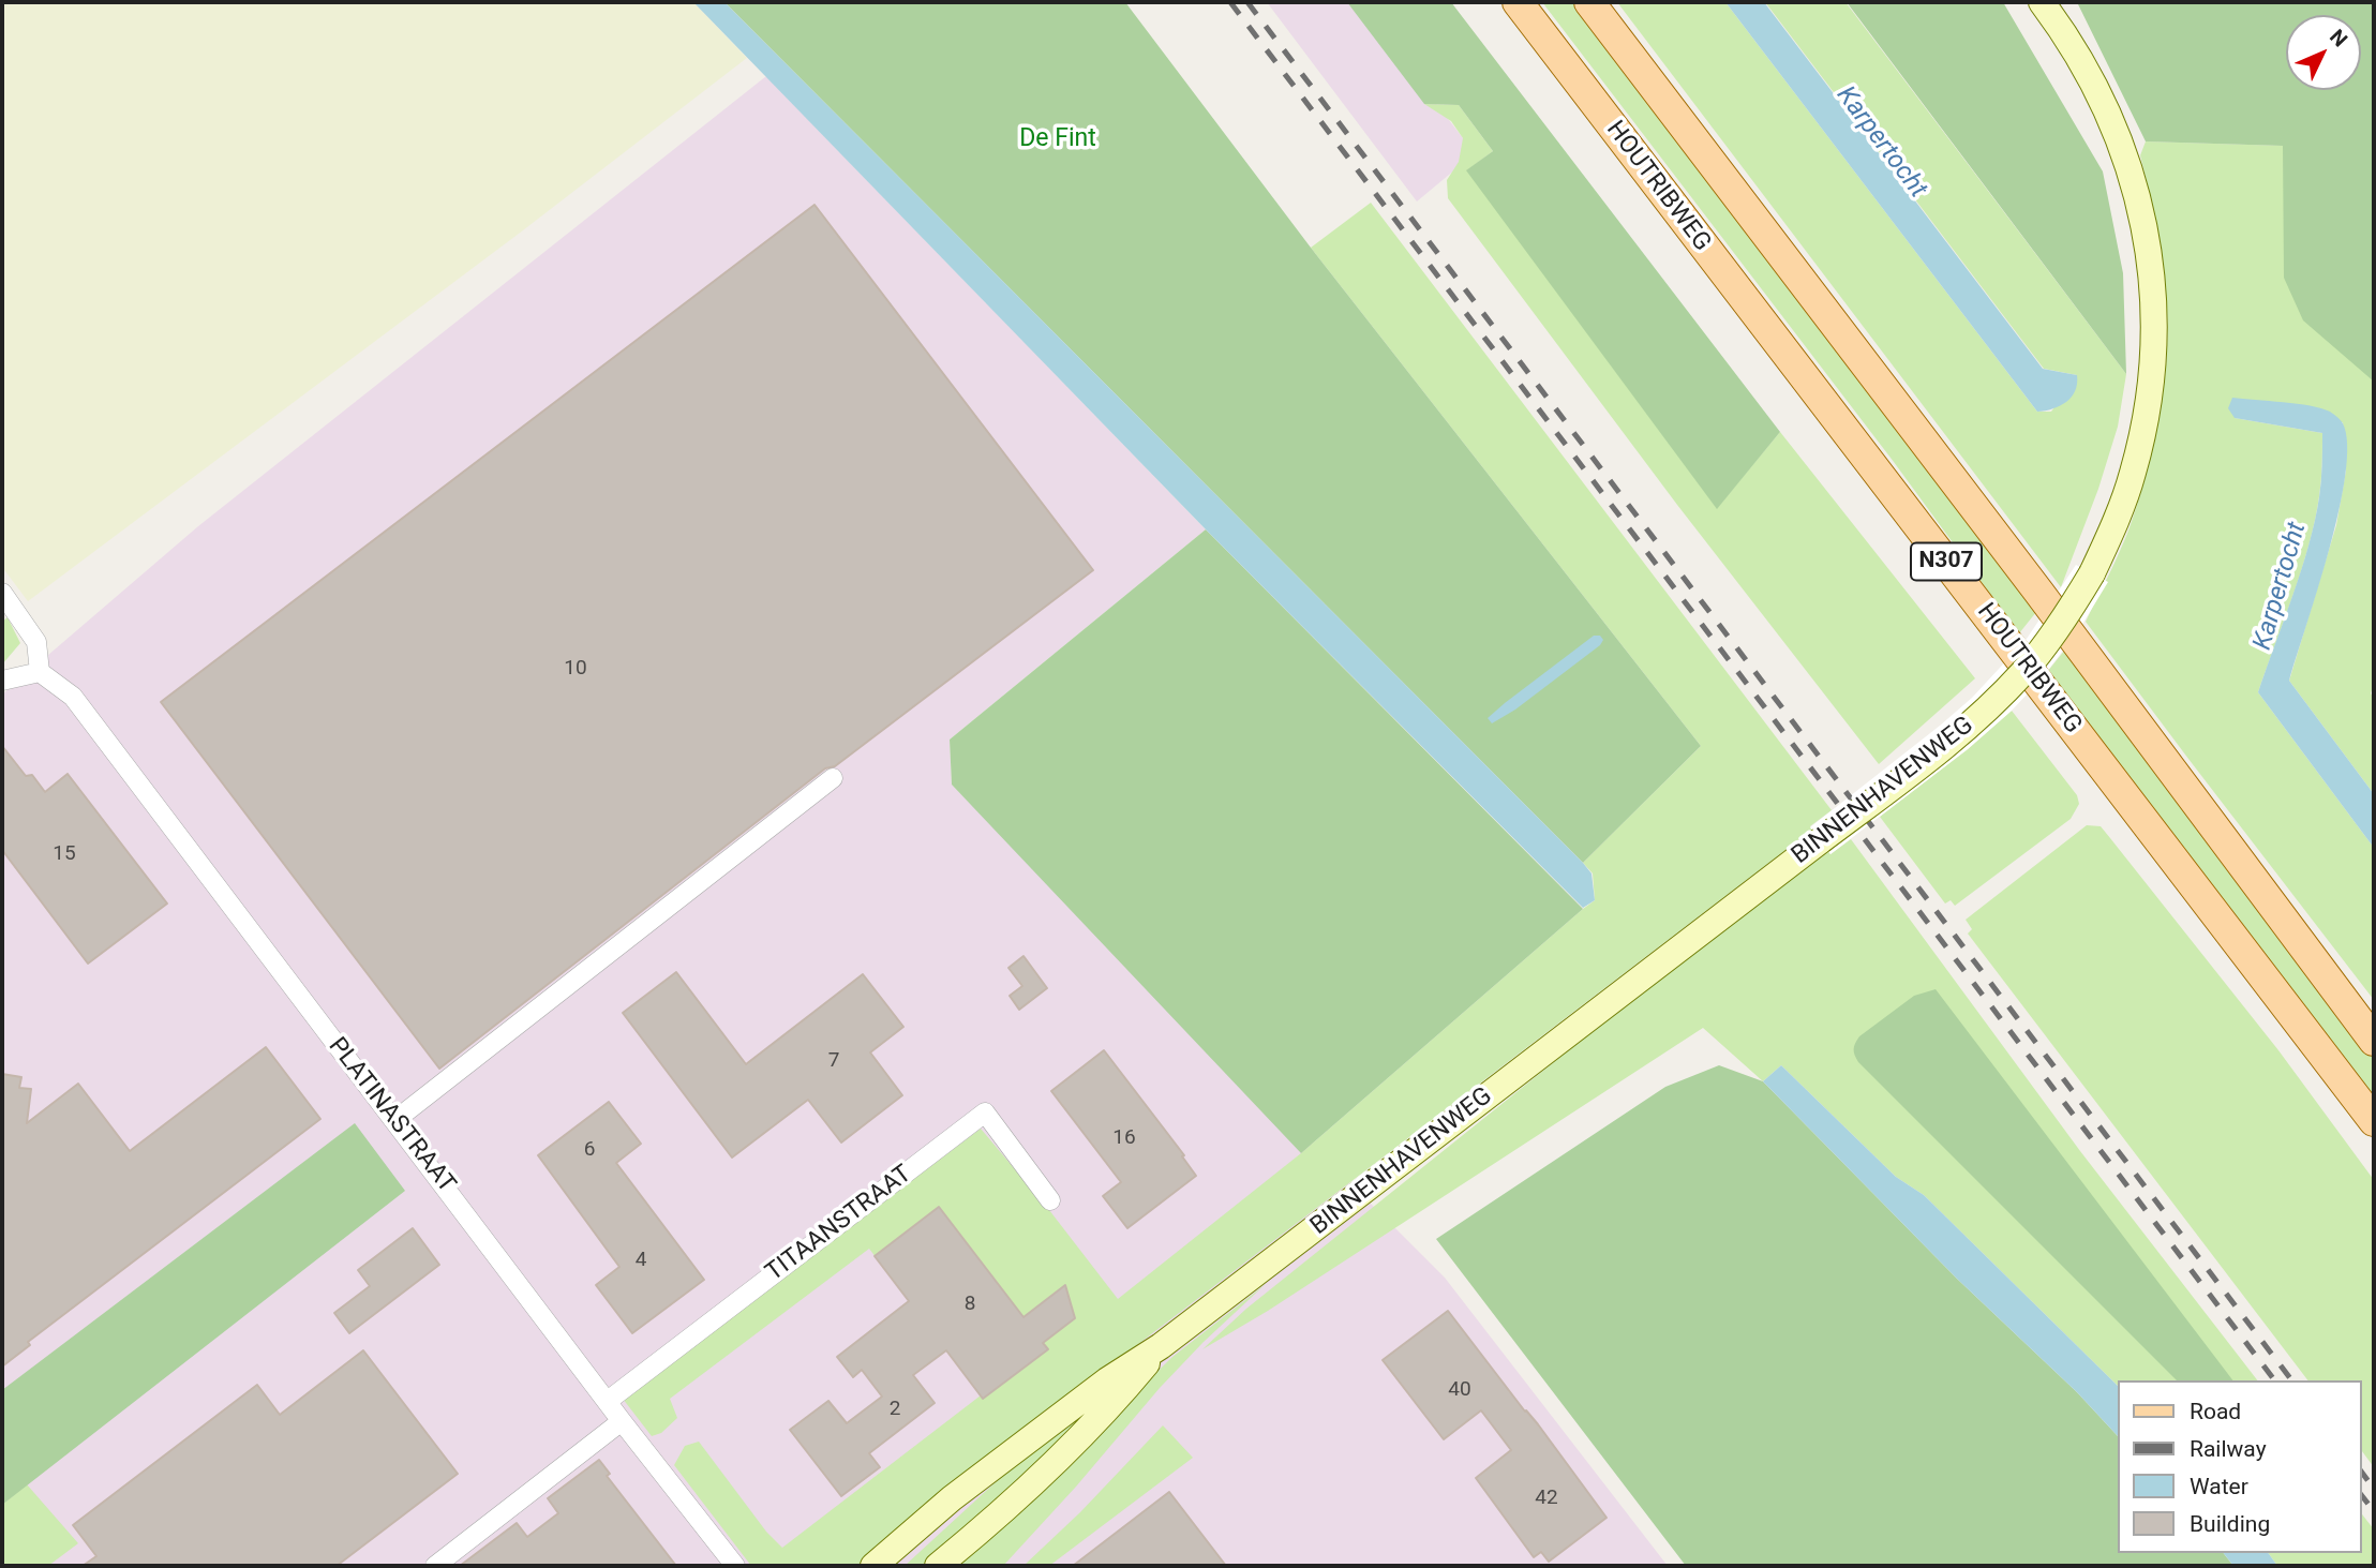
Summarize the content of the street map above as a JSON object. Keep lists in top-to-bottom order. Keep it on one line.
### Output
{"streets":{"main road":["HOUTRIBWEG","N307","BINNENHAVENWEG"],"street":["PLATINASTRAAT","TITAANSTRAAT"]},"crossings":[["PLATINASTRAAT","TITAANSTRAAT"]],"water":["Karpertocht"],"parks":["De Fint"],"house_numbers":["10","15","7","16","6","4","8","40","2","42"],"legend":["Road","Railway","Water","Building"],"north":"top right"}
